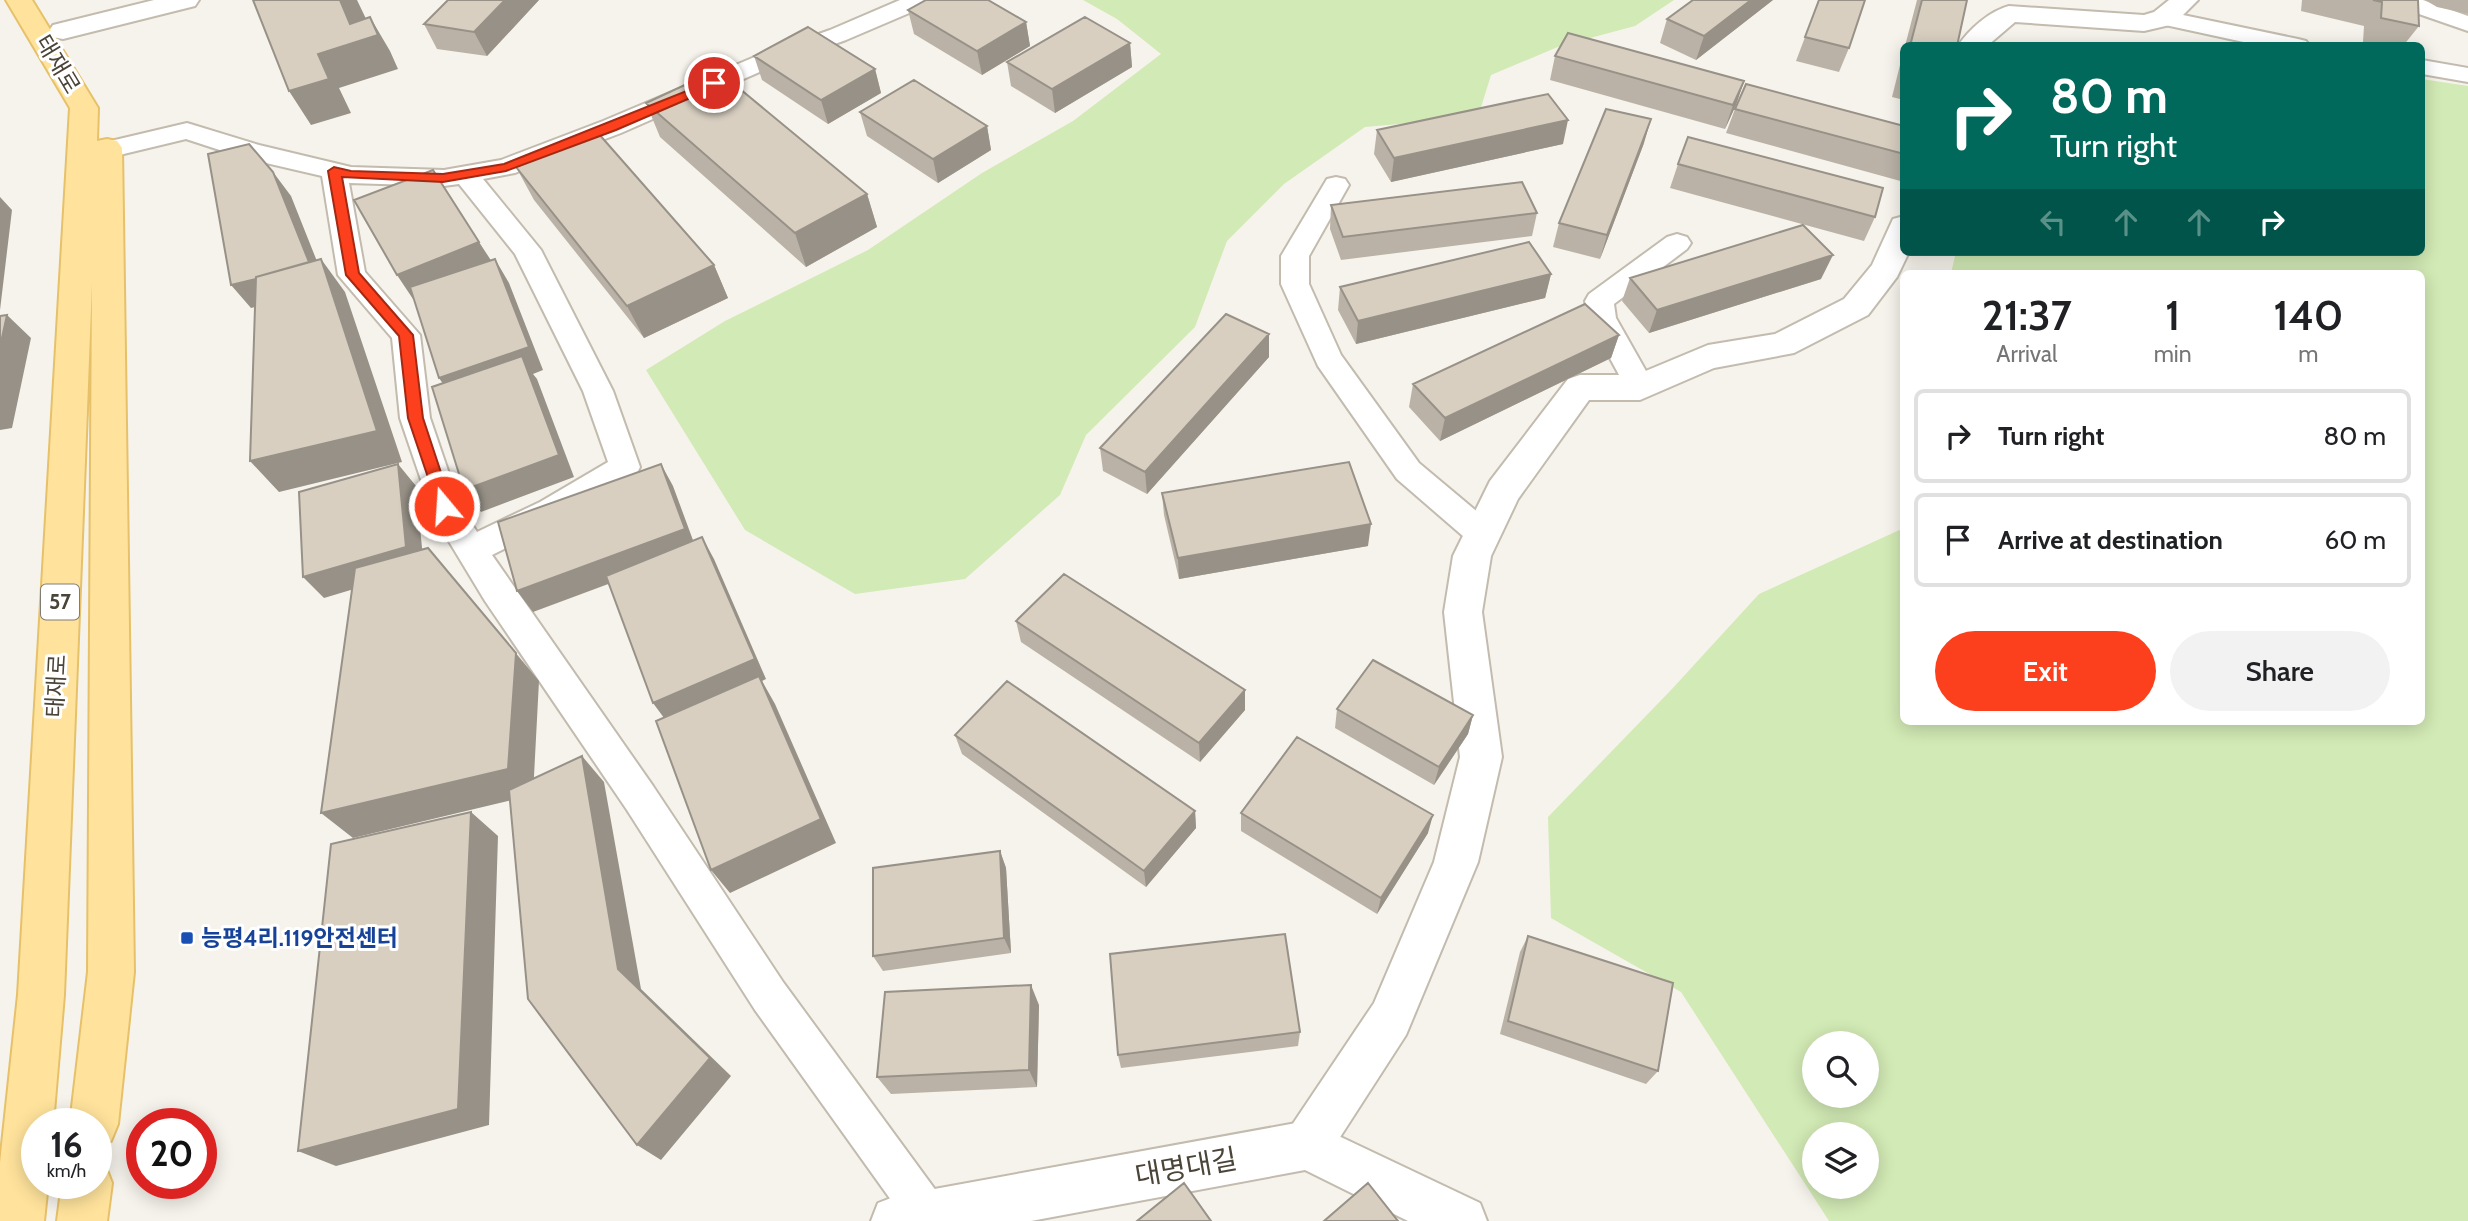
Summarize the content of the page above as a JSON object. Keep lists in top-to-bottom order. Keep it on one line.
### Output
{"streets":{"main road":["태재로","57"],"street":["대명대길"]},"places":{"transit":["능평4리.119안전센터"]},"page":{"turn":["80 m","Turn right"],"eta":["21:37","Arrival","1","min","140","m"],"list":[{"name":"Turn right","value":"80 m"},{"name":"Arrive at destination","value":"60 m"}],"buttons":["Exit","Share"],"speed":"16 km/h","limit":"20"}}
